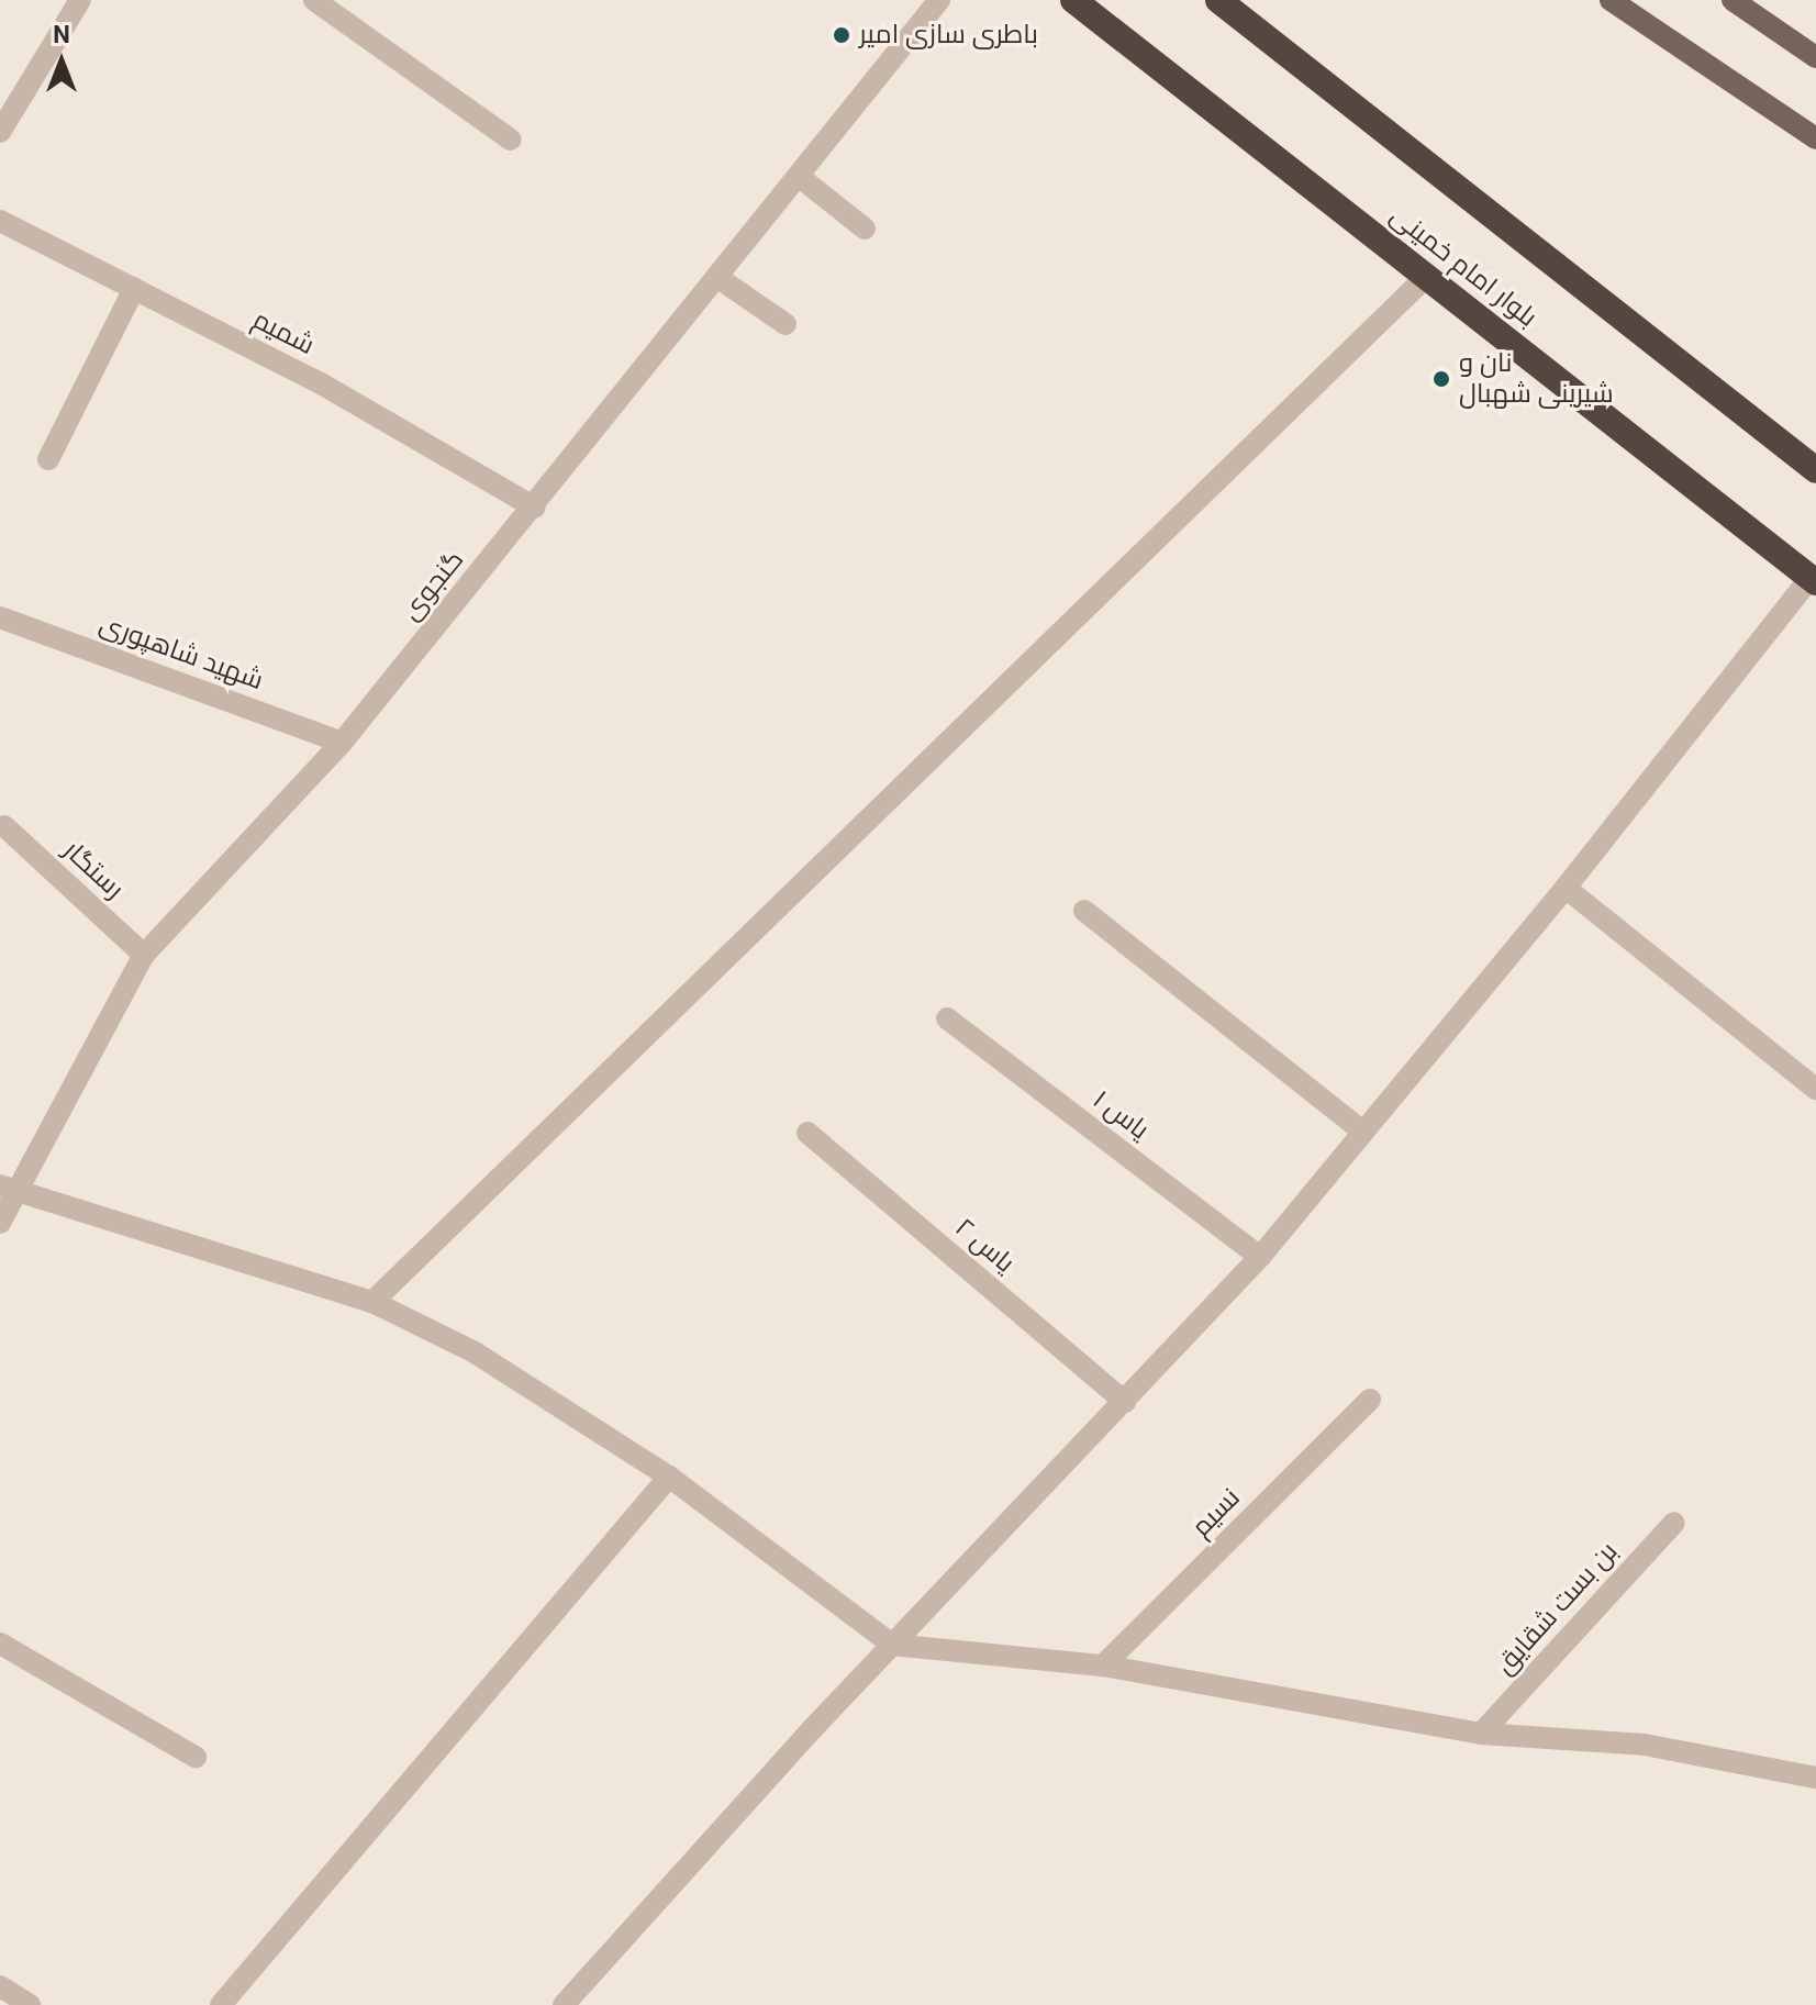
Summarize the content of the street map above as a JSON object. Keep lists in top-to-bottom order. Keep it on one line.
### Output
{"streets":{"highway":["بلوار امام خمینی"],"street":["شمیم","گنجوی","شهید شاهپوری","رستگار","یاس ۱","یاس ۲","نسیم","بن بست شقایق"]},"crossings":[["شمیم","گنجوی"],["گنجوی","شهید شاهپوری"],["گنجوی","رستگار"]],"places":["باطری سازی امیر","نان و شیرینی شهبال"],"north":"top"}
